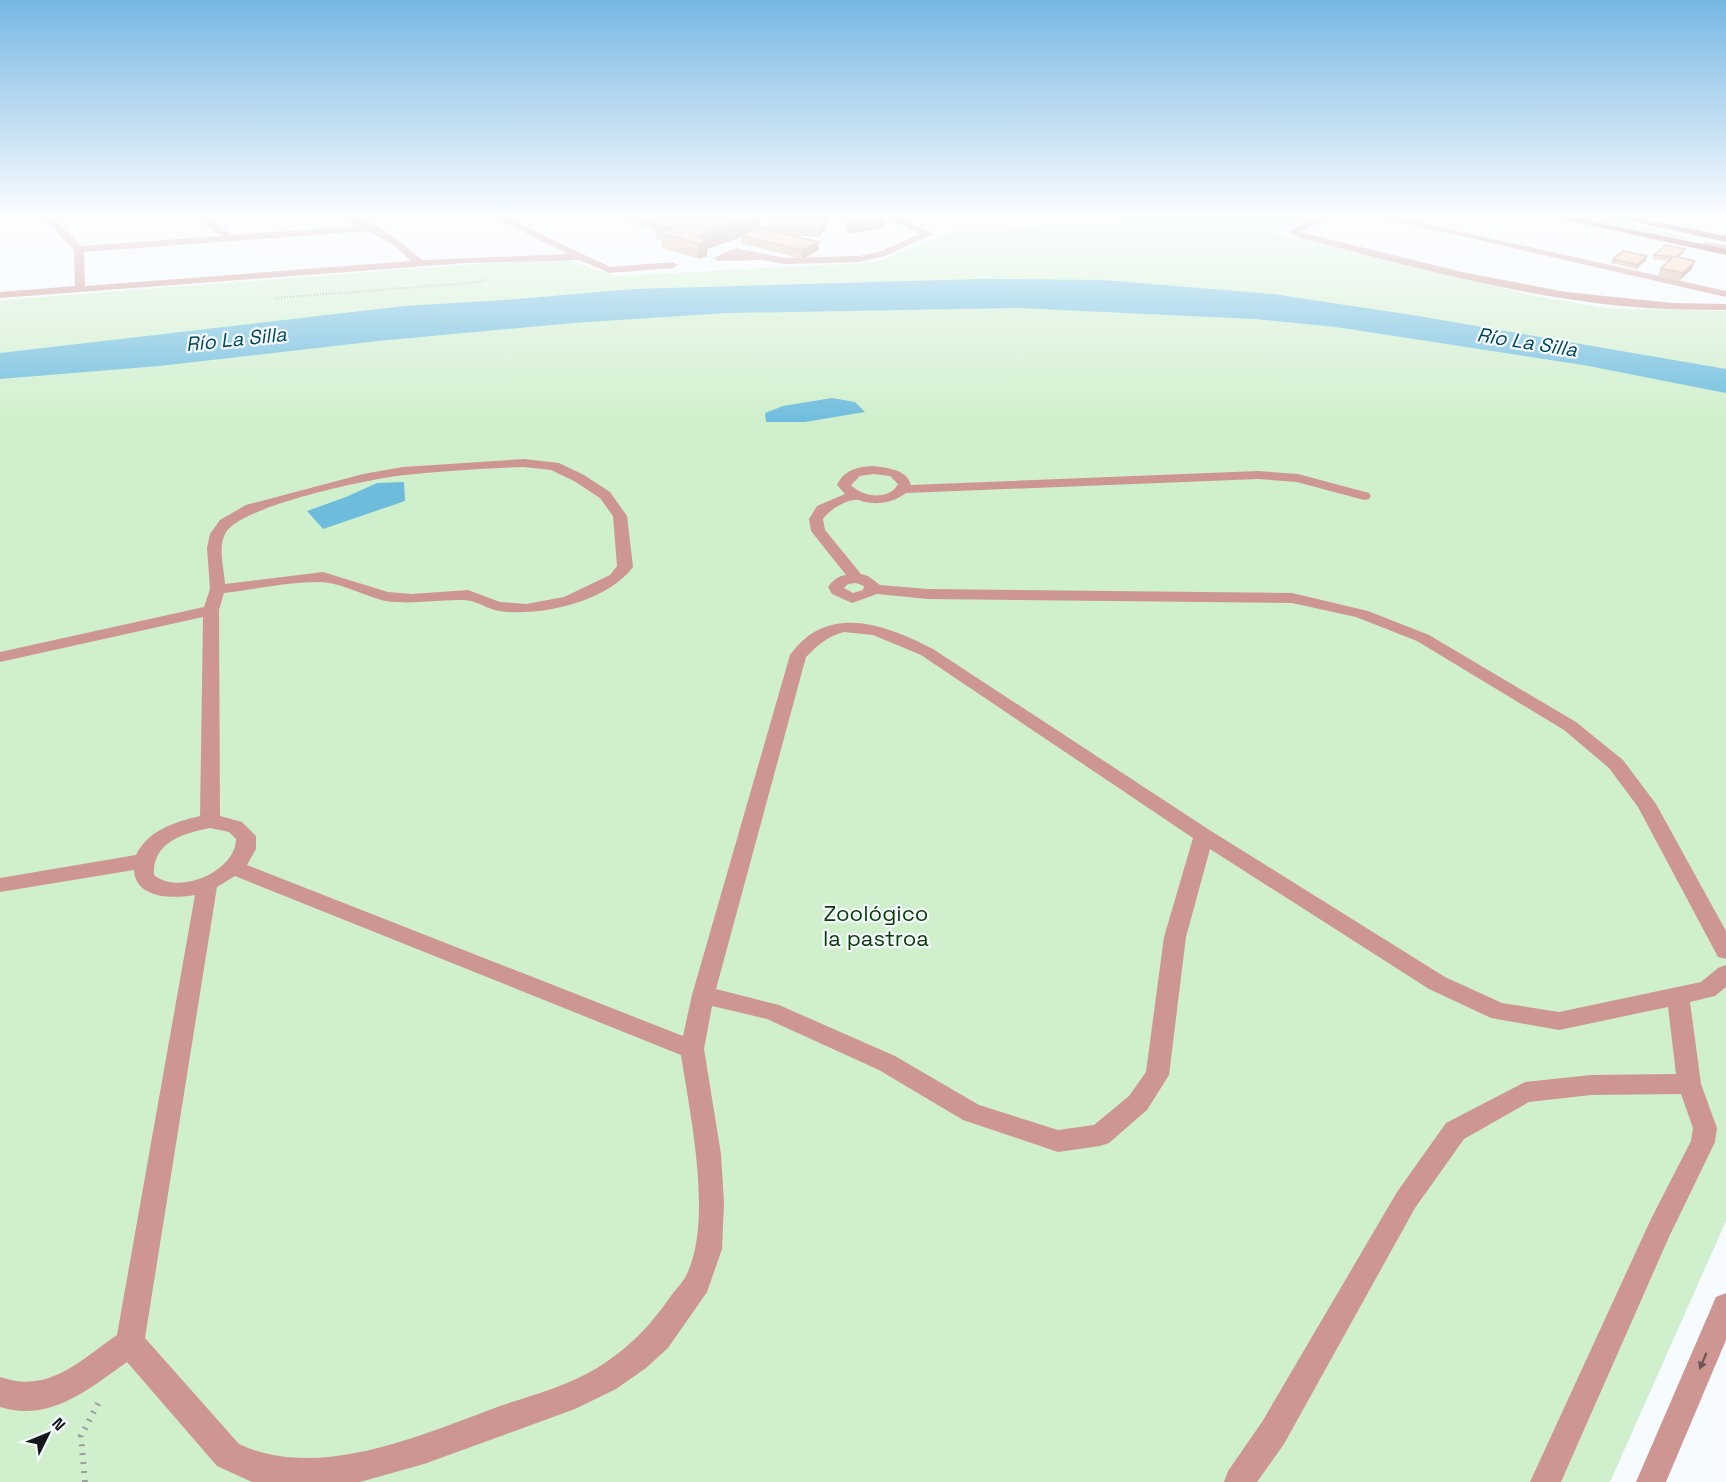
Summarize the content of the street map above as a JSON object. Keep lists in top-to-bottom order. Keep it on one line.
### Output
{"water":["Río La Silla"],"parks":["Zoológico la pastroa"],"north":"top right"}
